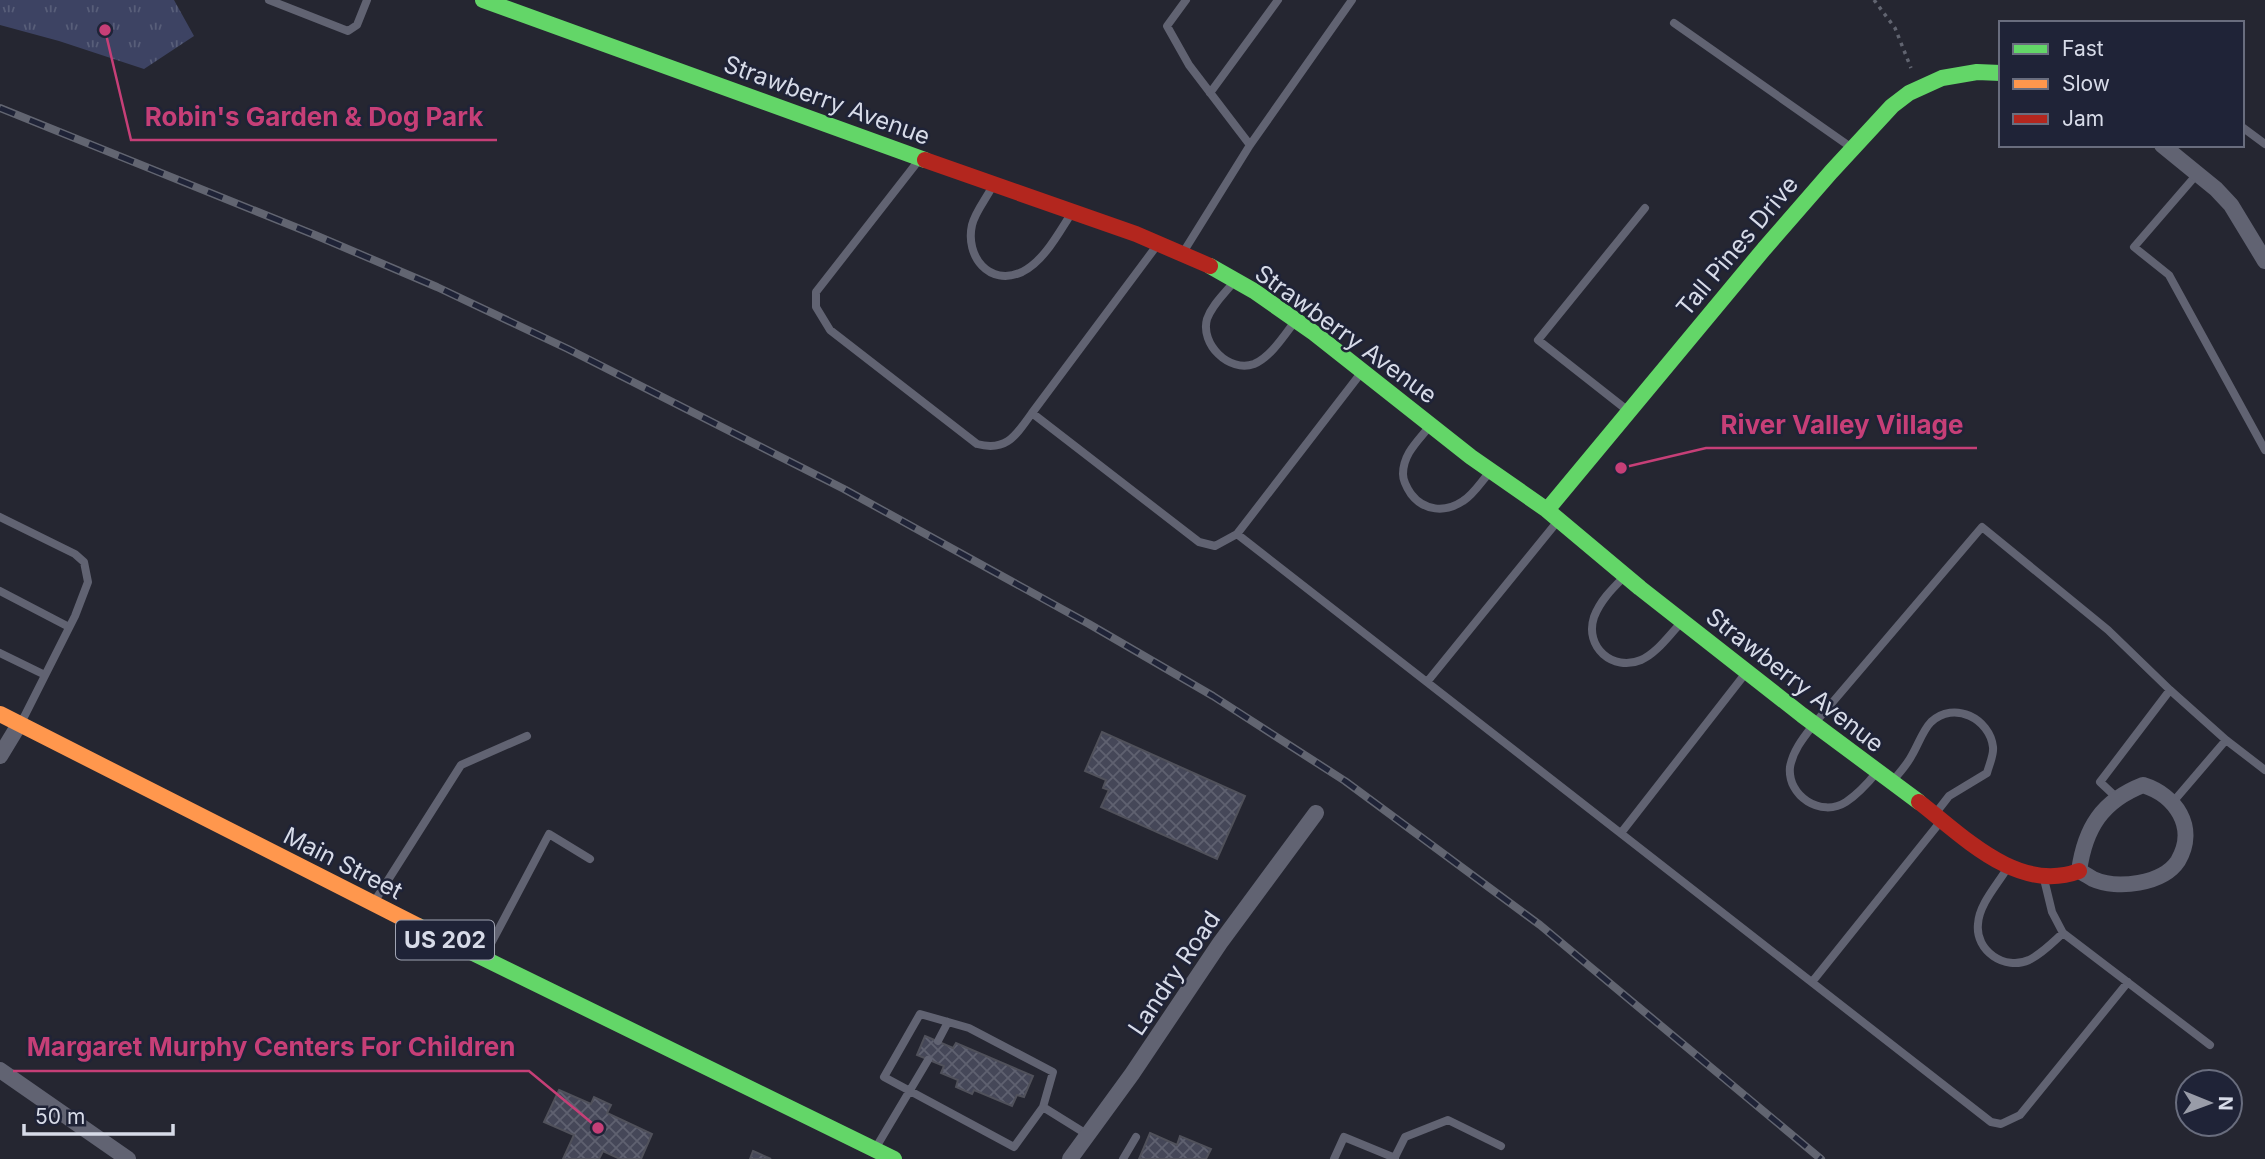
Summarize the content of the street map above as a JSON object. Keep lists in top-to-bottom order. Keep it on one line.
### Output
{"streets":{"main road":["Strawberry Avenue","Tall Pines Drive","Main Street","US 202"],"street":["Landry Road"]},"crossings":[["Strawberry Avenue","Tall Pines Drive"]],"places":["Robin's Garden & Dog Park","River Valley Village","Margaret Murphy Centers For Children"],"legend":["Fast","Slow","Jam"],"scale_bar":"50 m","north":"right"}
